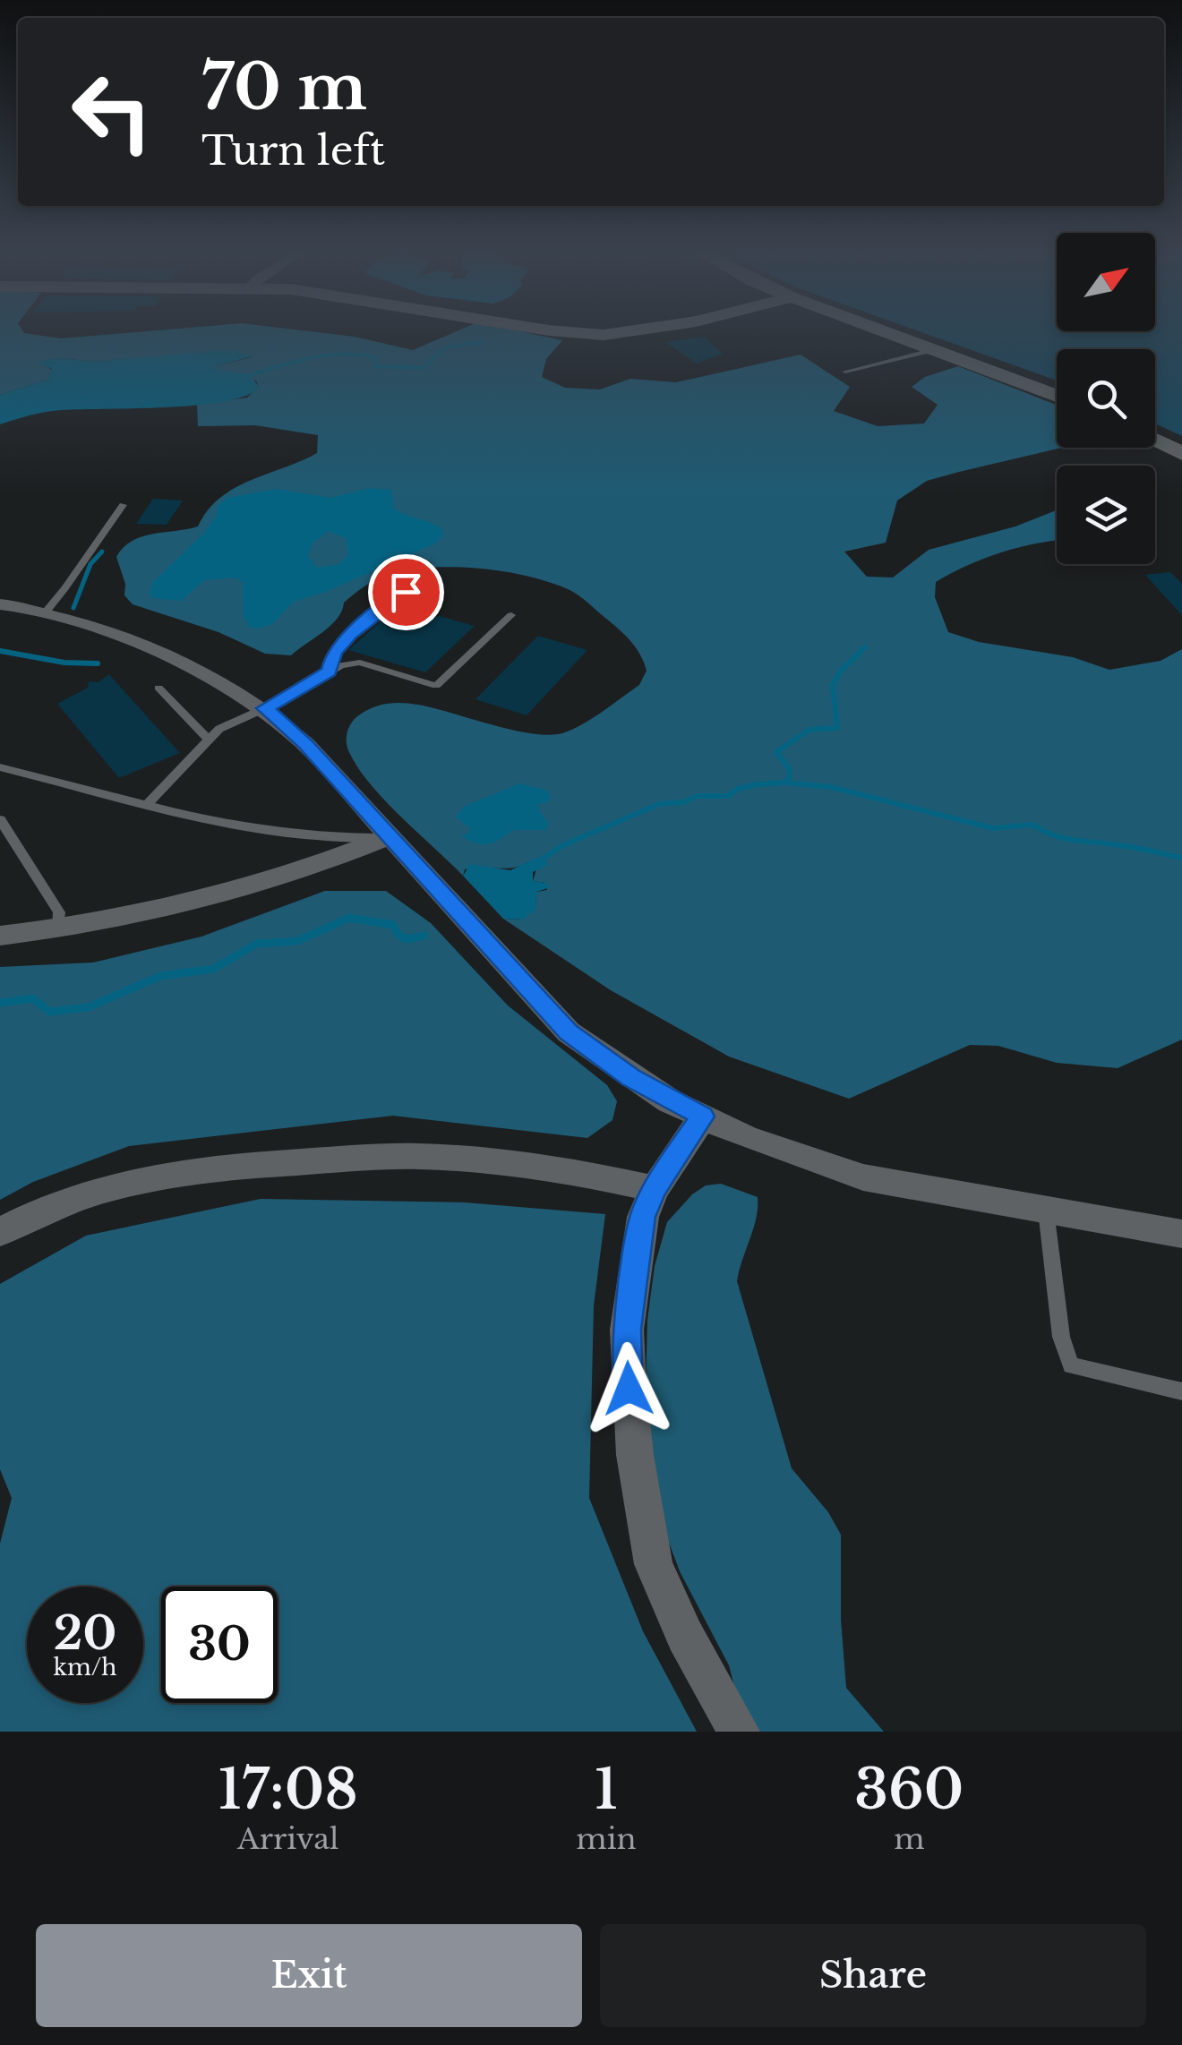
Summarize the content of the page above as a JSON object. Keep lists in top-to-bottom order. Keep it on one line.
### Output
{"north":"top right","page":{"turn":["70 m","Turn left"],"speed":"20 km/h","limit":"30","eta":["17:08","Arrival","1","min","360","m"],"buttons":["Exit","Share"]}}
